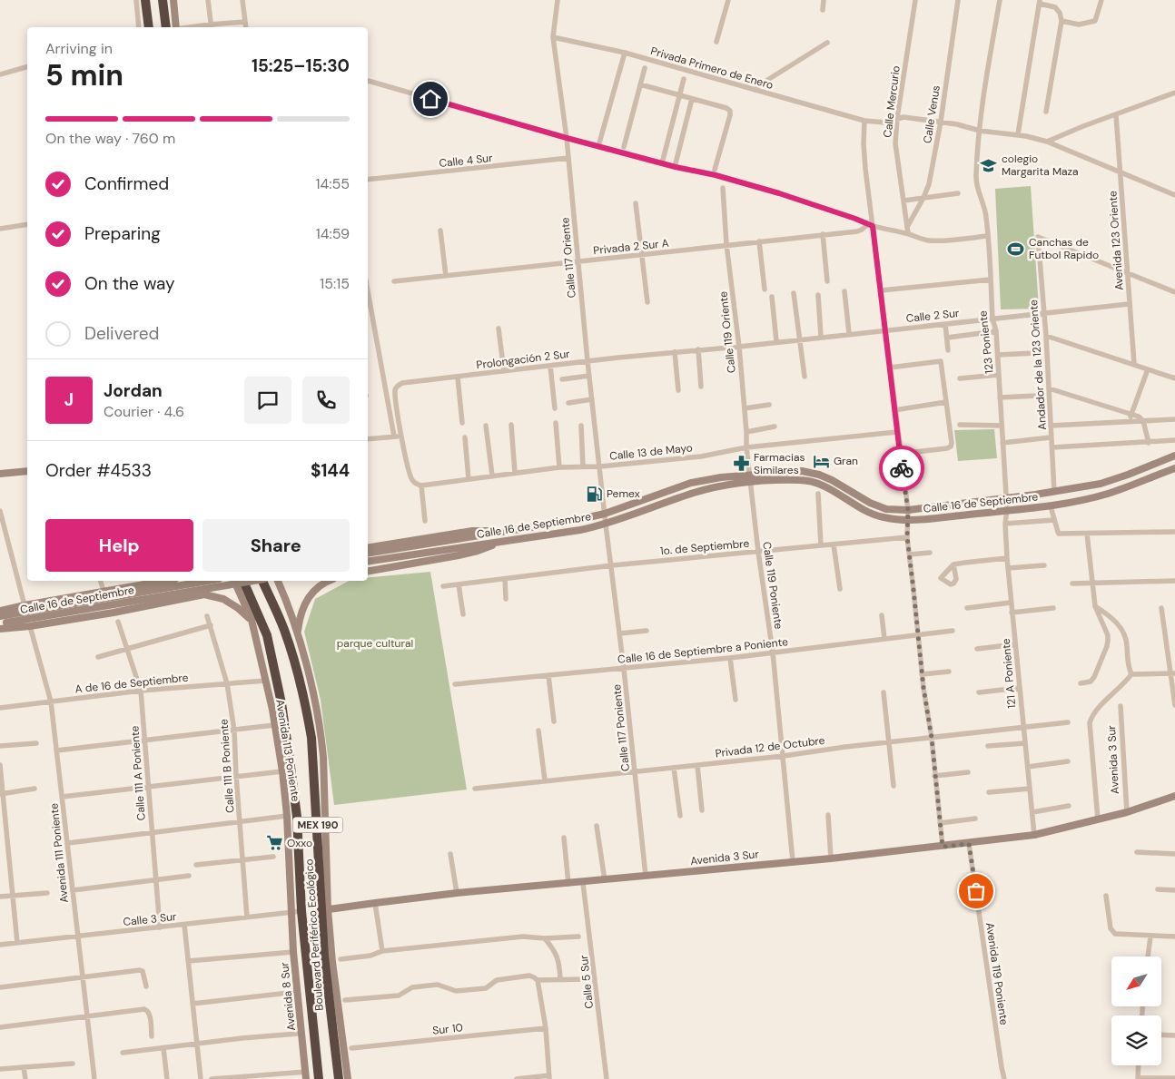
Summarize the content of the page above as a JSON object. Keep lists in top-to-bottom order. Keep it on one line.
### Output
{"streets":{"highway":["MEX 190","Boulevard Periférico Ecológico"],"main road":["Calle 16 de Septiembre","Avenida 113 Poniente","Avenida 3 Sur","Avenida 8 Sur"],"street":["Privada Primero de Enero","Calle Mercurio","Calle Venus","Calle 4 Sur","Avenida 123 Oriente","Privada 2 Sur A","Calle 117 Oriente","Calle 2 Sur","Calle 119 Oriente","123 Poniente","Prolongación 2 Sur","Andador de la 123 Oriente","Calle 13 de Mayo","1o. de Septiembre","Calle 119 Poniente","Calle 16 de Septiembre a Poniente","121 A Poniente","A de 16 de Septiembre","Calle 117 Poniente","Privada 12 de Octubre","Calle 111 B Poniente","Calle 111 A Poniente","Avenida 111 Poniente","Calle 3 Sur","Avenida 119 Poniente","Calle 5 Sur","Sur 10"]},"crossings":[["Privada Primero de Enero","Calle Mercurio"],["Privada Primero de Enero","Calle Venus"],["Privada Primero de Enero","Avenida 123 Oriente"],["Privada Primero de Enero","Calle 117 Oriente"],["Privada Primero de Enero","123 Poniente"],["Calle Mercurio","Calle Venus"],["Calle 4 Sur","Calle 117 Oriente"],["Avenida 123 Oriente","Calle 2 Sur"],["Avenida 123 Oriente","Andador de la 123 Oriente"],["Privada 2 Sur A","Calle 117 Oriente"],["Privada 2 Sur A","Calle 119 Oriente"],["Calle 117 Oriente","Prolongación 2 Sur"],["Calle 117 Oriente","Calle 13 de Mayo"],["Calle 117 Oriente","Calle 16 de Septiembre"],["Calle 117 Oriente","Calle 117 Poniente"],["Calle 2 Sur","Calle 119 Oriente"],["Calle 2 Sur","123 Poniente"],["Calle 2 Sur","Prolongación 2 Sur"],["Calle 2 Sur","Andador de la 123 Oriente"],["Calle 119 Oriente","Prolongación 2 Sur"],["Calle 119 Oriente","Calle 13 de Mayo"],["Calle 119 Oriente","Calle 16 de Septiembre"],["Calle 119 Oriente","Calle 119 Poniente"],["123 Poniente","Calle 16 de Septiembre"],["123 Poniente","121 A Poniente"],["Andador de la 123 Oriente","Calle 16 de Septiembre"],["Calle 16 de Septiembre","Calle 119 Poniente"],["Calle 16 de Septiembre","121 A Poniente"],["Calle 16 de Septiembre","Calle 117 Poniente"],["1o. de Septiembre","Calle 119 Poniente"],["1o. de Septiembre","Calle 117 Poniente"],["Calle 119 Poniente","Calle 16 de Septiembre a Poniente"],["Calle 119 Poniente","Privada 12 de Octubre"],["Calle 119 Poniente","Avenida 3 Sur"],["Calle 16 de Septiembre a Poniente","Calle 117 Poniente"],["121 A Poniente","Privada 12 de Octubre"],["121 A Poniente","Avenida 3 Sur"],["A de 16 de Septiembre","Avenida 113 Poniente"],["A de 16 de Septiembre","Calle 111 B Poniente"],["A de 16 de Septiembre","Calle 111 A Poniente"],["A de 16 de Septiembre","Avenida 111 Poniente"],["Calle 117 Poniente","Privada 12 de Octubre"],["Calle 117 Poniente","Avenida 3 Sur"],["Avenida 113 Poniente","Calle 3 Sur"],["Avenida 113 Poniente","Avenida 8 Sur"],["Avenida 3 Sur","Boulevard Periférico Ecológico"],["Avenida 3 Sur","Avenida 119 Poniente"],["Avenida 3 Sur","Calle 5 Sur"],["Calle 111 B Poniente","Calle 3 Sur"],["Calle 111 A Poniente","Calle 3 Sur"],["Avenida 111 Poniente","Calle 3 Sur"],["Calle 3 Sur","Boulevard Periférico Ecológico"],["Calle 3 Sur","Avenida 8 Sur"]],"parks":["parque cultural"],"places":{"school or university":["colegio Margarita Maza"],"sports":["Canchas de Futbol Rapido"],"hotel":["Gran"],"pharmacy":["Farmacias Similares"],"fuel station":["Pemex"],"supermarket":["Oxxo"]},"north":"bottom left","page":{"heading":["5 min","Arriving in","15:25–15:30"],"panel":["Jordan","Courier · 4.6","Order #4533","$144"],"bar":"On the way · 760 m","list":[["Confirmed","14:55"],["Preparing","14:59"],["On the way","15:15"],"Delivered"],"round":"J","buttons":["Help","Share"]}}
